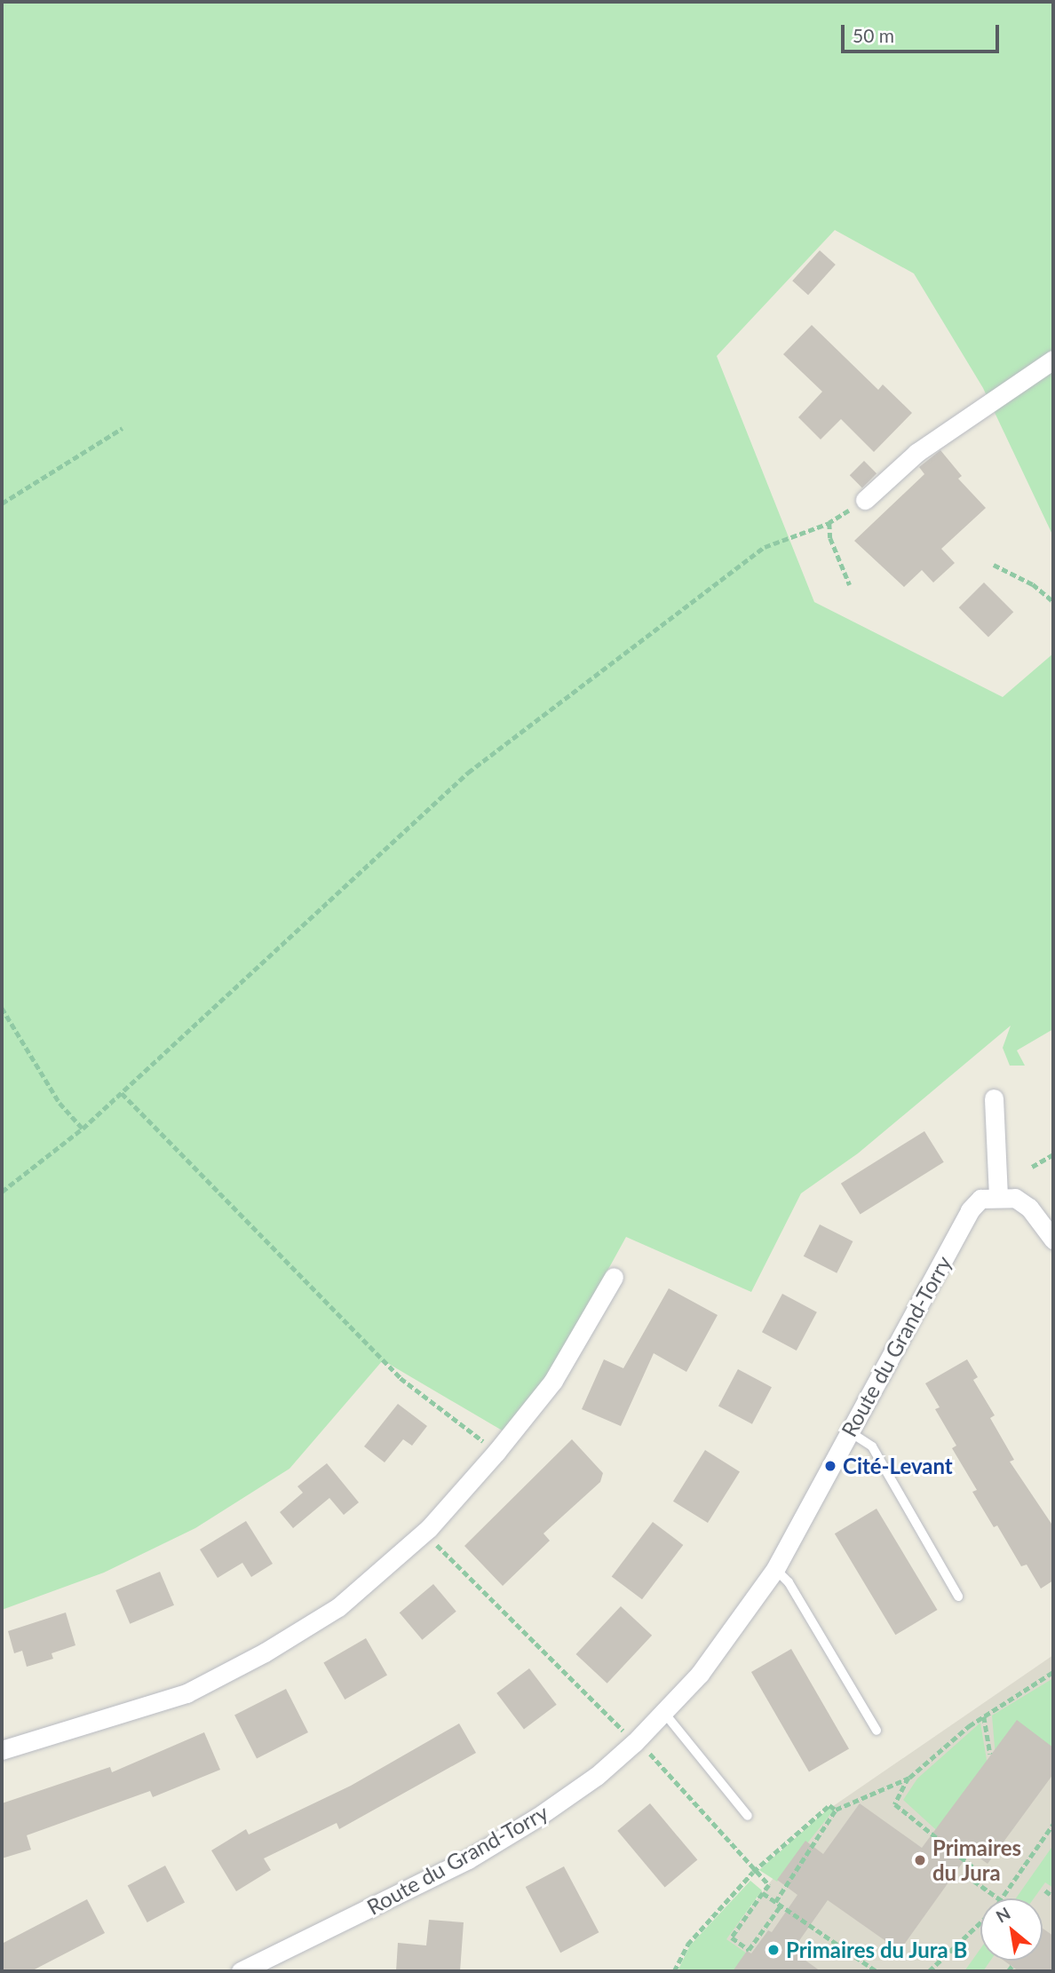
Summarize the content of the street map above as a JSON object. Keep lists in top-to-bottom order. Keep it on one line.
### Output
{"streets":{"street":["Route du Grand-Torry"]},"places":["Cité-Levant","Primaires du Jura","Primaires du Jura B"],"scale_bar":"50 m","north":"top left"}
